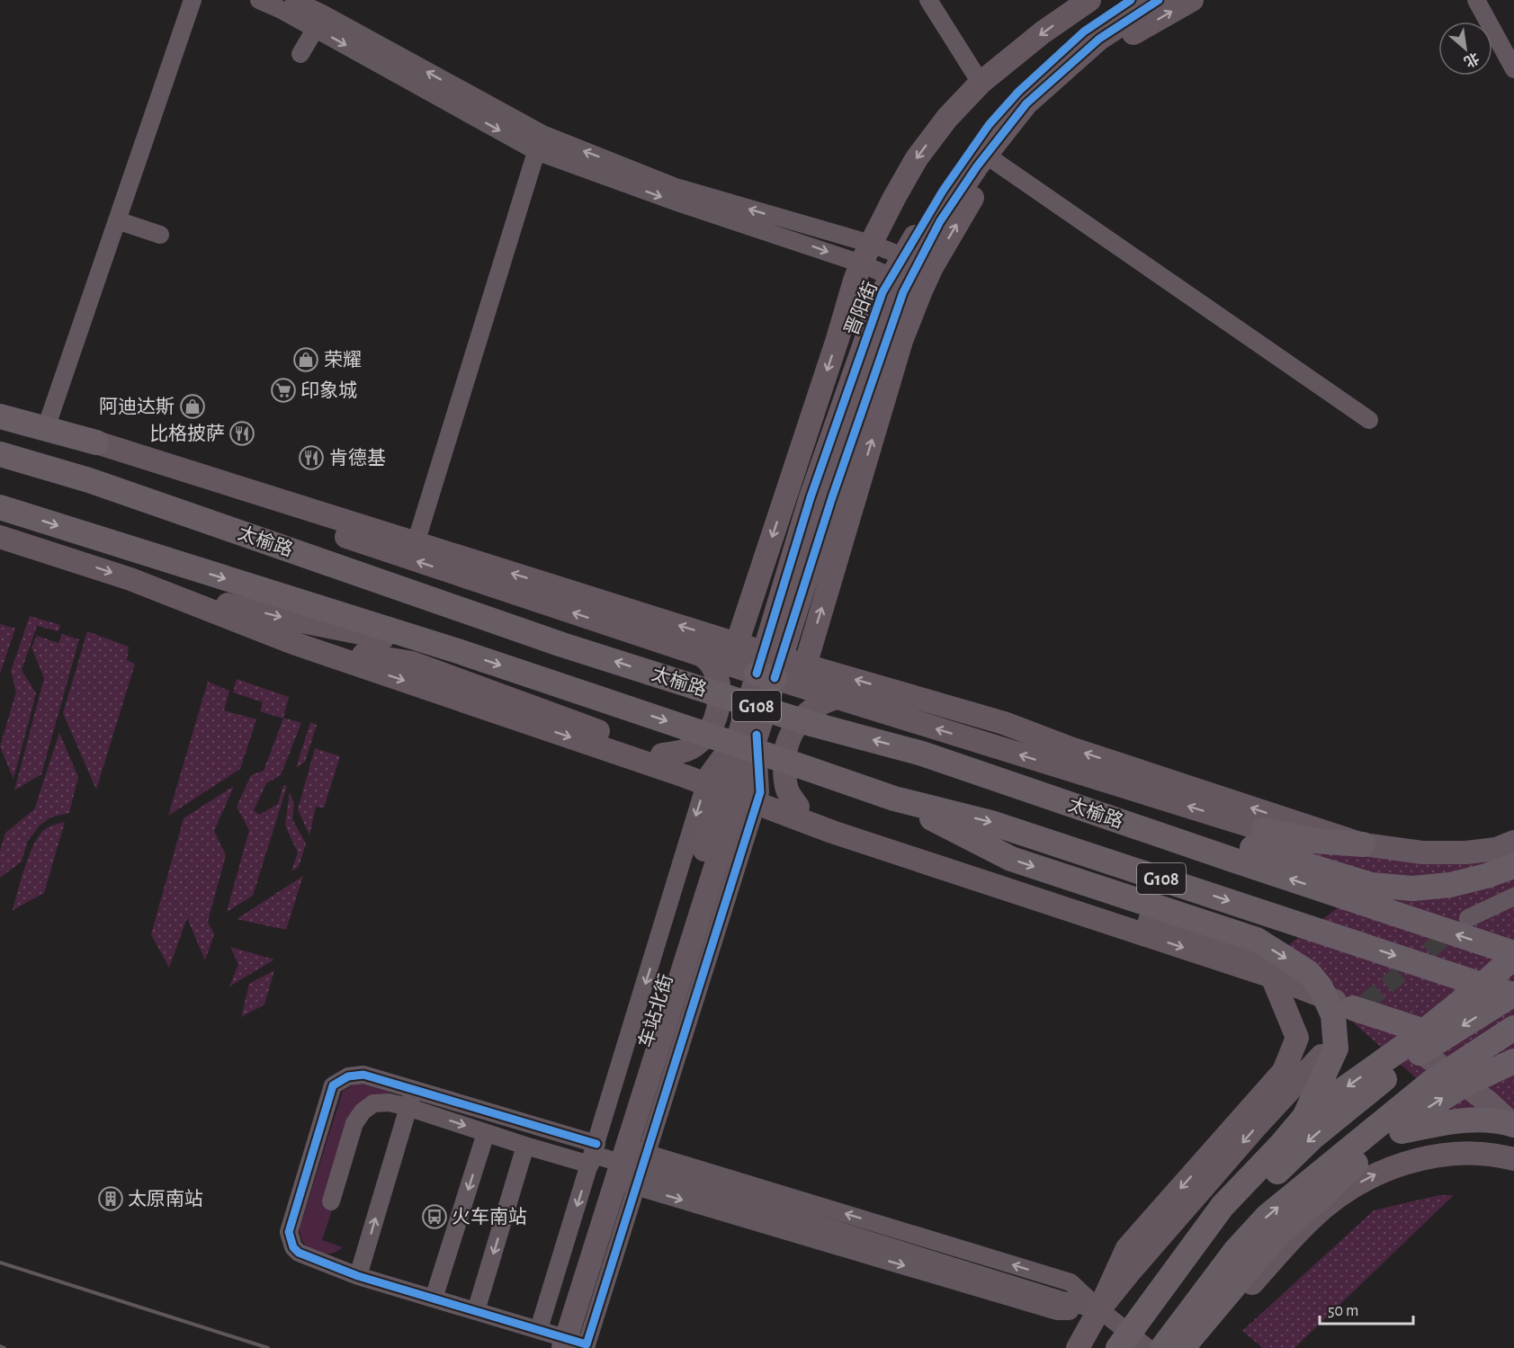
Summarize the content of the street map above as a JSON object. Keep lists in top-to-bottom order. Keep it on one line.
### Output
{"streets":{"highway":["太榆路","G108"],"main road":["晋阳街"]},"places":{"shop":["荣耀","阿迪达斯"],"supermarket":["印象城"],"restaurant":["比格披萨","肯德基"],"building":["太原南站"],"bus stop":["火车南站"]},"scale_bar":"50 m","north":"bottom right"}
